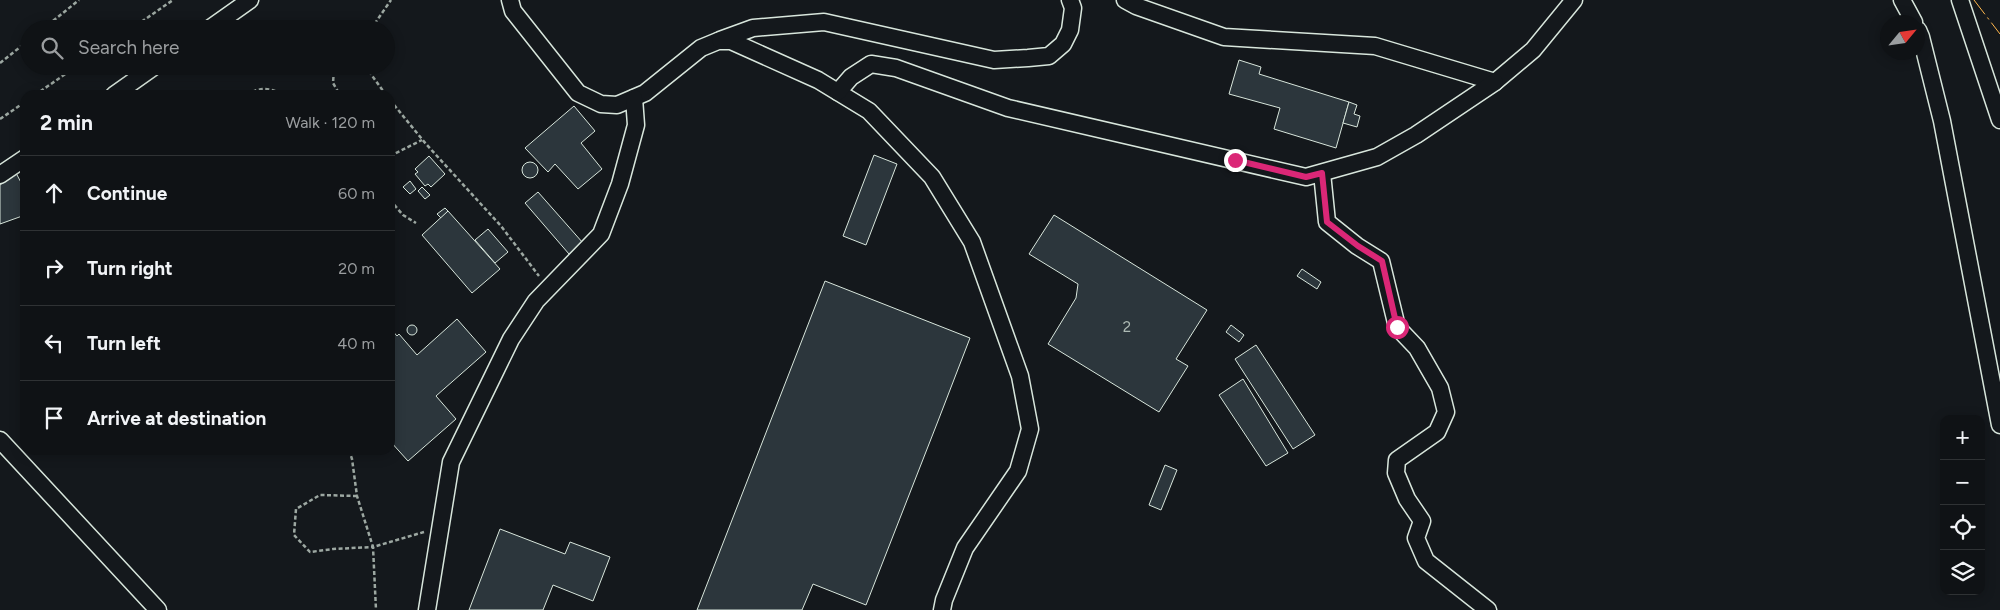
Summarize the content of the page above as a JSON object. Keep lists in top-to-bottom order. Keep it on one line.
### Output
{"house_numbers":["2"],"north":"top right","page":{"search":"Search here","heading":["2 min","Walk · 120 m"],"list":[["Continue","60 m"],["Turn right","20 m"],["Turn left","40 m"],"Arrive at destination"],"map_buttons":["+","−"]}}
